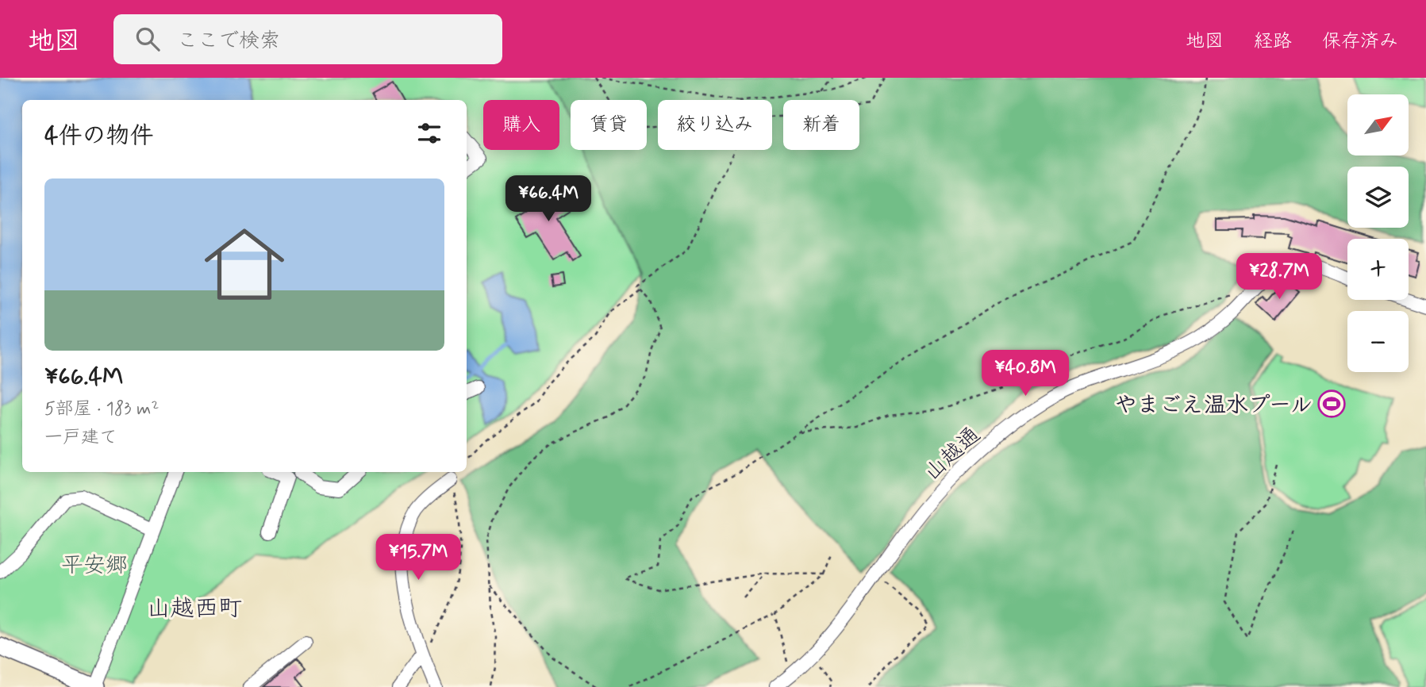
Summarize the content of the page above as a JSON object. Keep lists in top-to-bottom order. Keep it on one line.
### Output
{"streets":{"street":["山越通"]},"districts":["山越西町"],"parks":["平安郷"],"places":{"sports":["やまごえ温水プール"]},"north":"top right","page":{"header":"地図","search":"ここで検索","nav":["地図","経路","保存済み"],"map_buttons":["+","−"],"chip":["購入","賃貸","絞り込み","新着"],"heading":"4件の物件","list":[{"name":"¥66.4M","note":"5部屋 · 183 m² · 一戸建て"}],"price":["¥66.4M","¥28.7M","¥40.8M","¥15.7M"]}}
